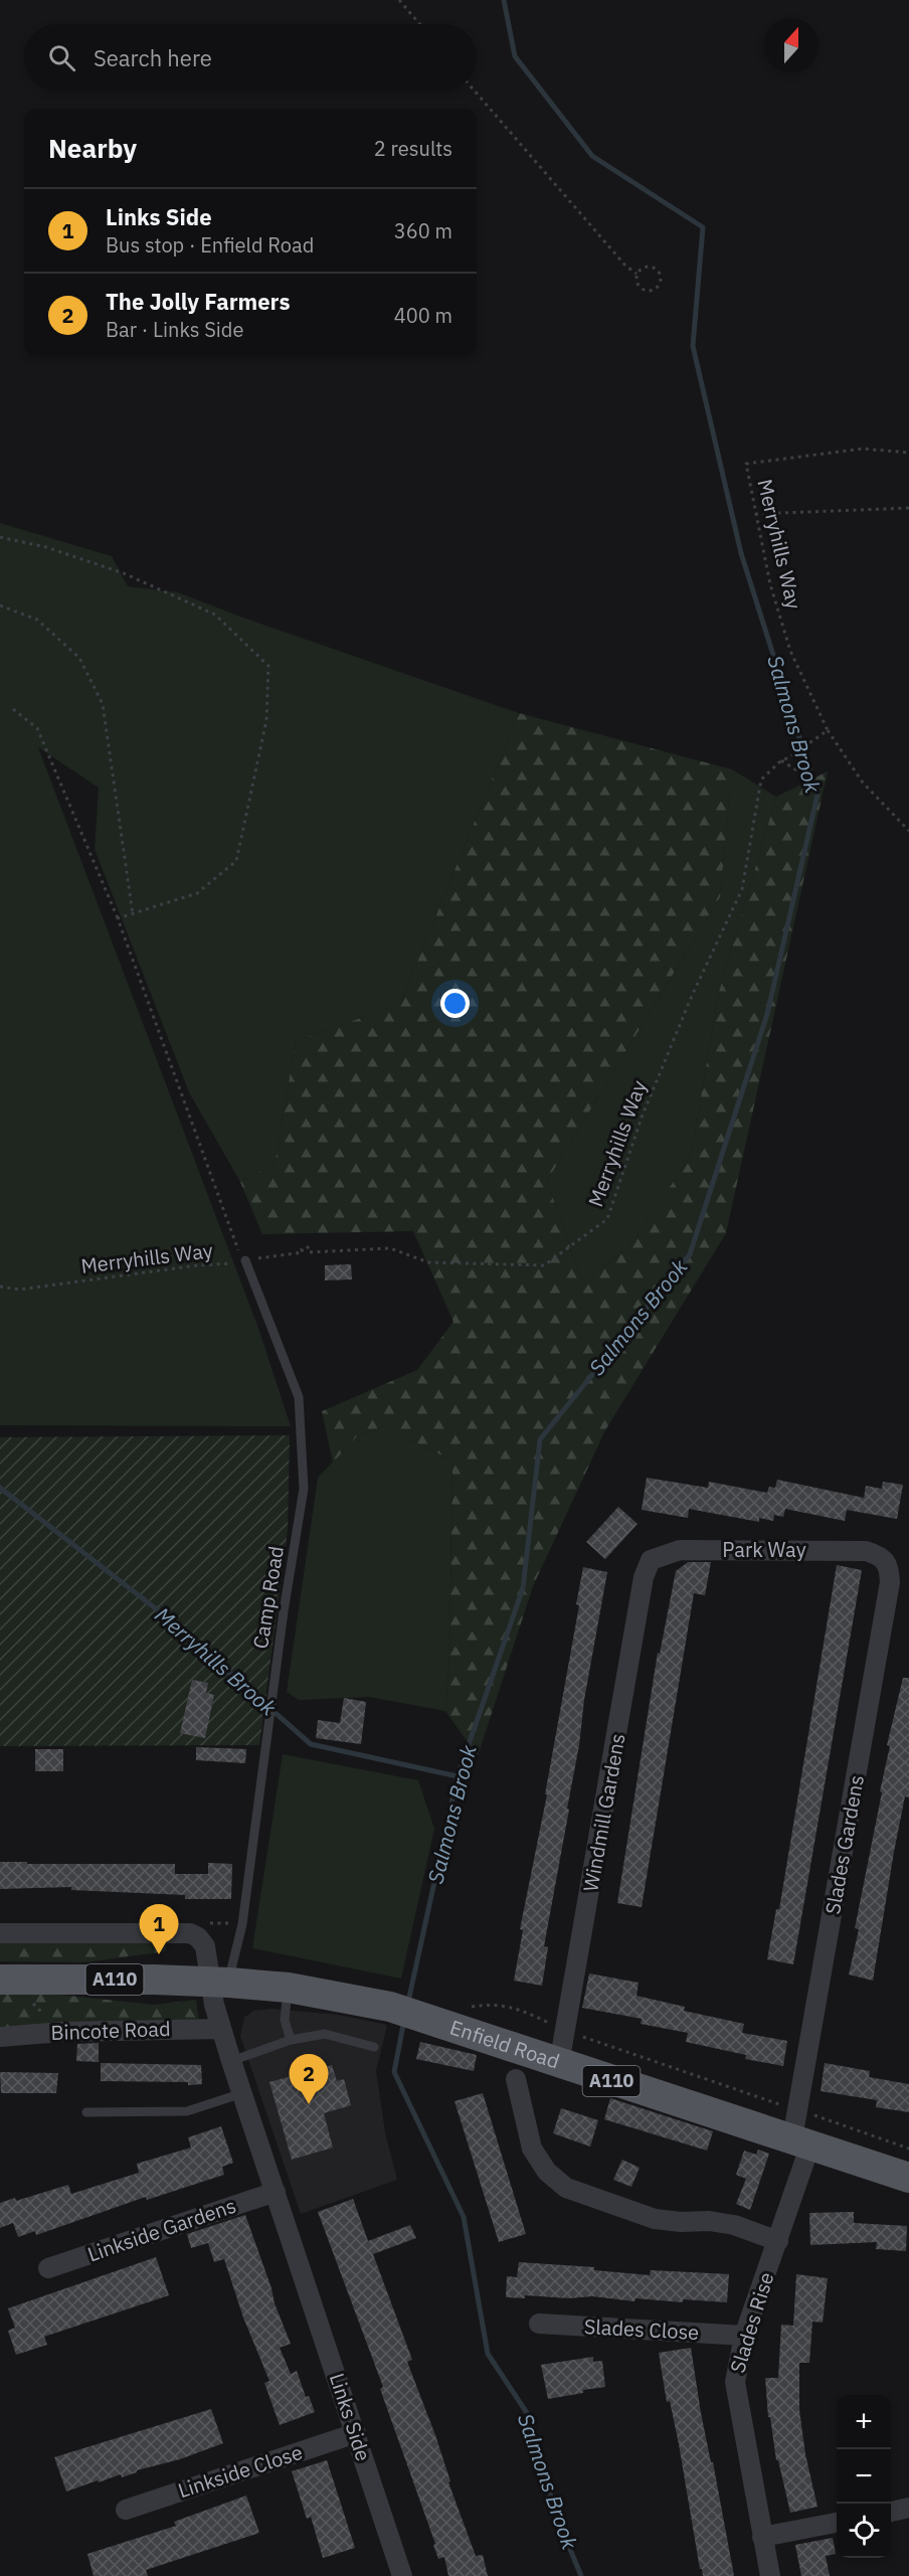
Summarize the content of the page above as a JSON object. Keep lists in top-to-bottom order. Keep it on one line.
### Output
{"streets":{"main road":["A110","Enfield Road"],"street":["Park Way","Windmill Gardens","Slades Gardens","Bincote Road","Linkside Gardens","Slades Rise","Slades Close","Links Side","Linkside Close"],"lane":["Camp Road"],"path":["Merryhills Way"]},"crossings":[["Merryhills Way","Camp Road"],["Park Way","Windmill Gardens"],["Park Way","Slades Gardens"],["Camp Road","Enfield Road"],["Camp Road","Links Side"],["Windmill Gardens","Enfield Road"],["Slades Gardens","A110"],["Slades Gardens","Enfield Road"],["Slades Gardens","Slades Rise"],["A110","Enfield Road"],["A110","Slades Rise"],["Bincote Road","Links Side"],["Enfield Road","Slades Rise"],["Enfield Road","Links Side"],["Linkside Gardens","Links Side"],["Slades Rise","Slades Close"],["Links Side","Linkside Close"]],"water":["Salmons Brook","Merryhills Brook"],"north":"top","page":{"search":"Search here","heading":["Nearby","2 results"],"list":[{"mark":"1","name":"Links Side","note":"Bus stop · Enfield Road","value":"360 m"},{"mark":"2","name":"The Jolly Farmers","note":"Bar · Links Side","value":"400 m"}],"pins":["1","2"],"map_buttons":["+","−"]}}
